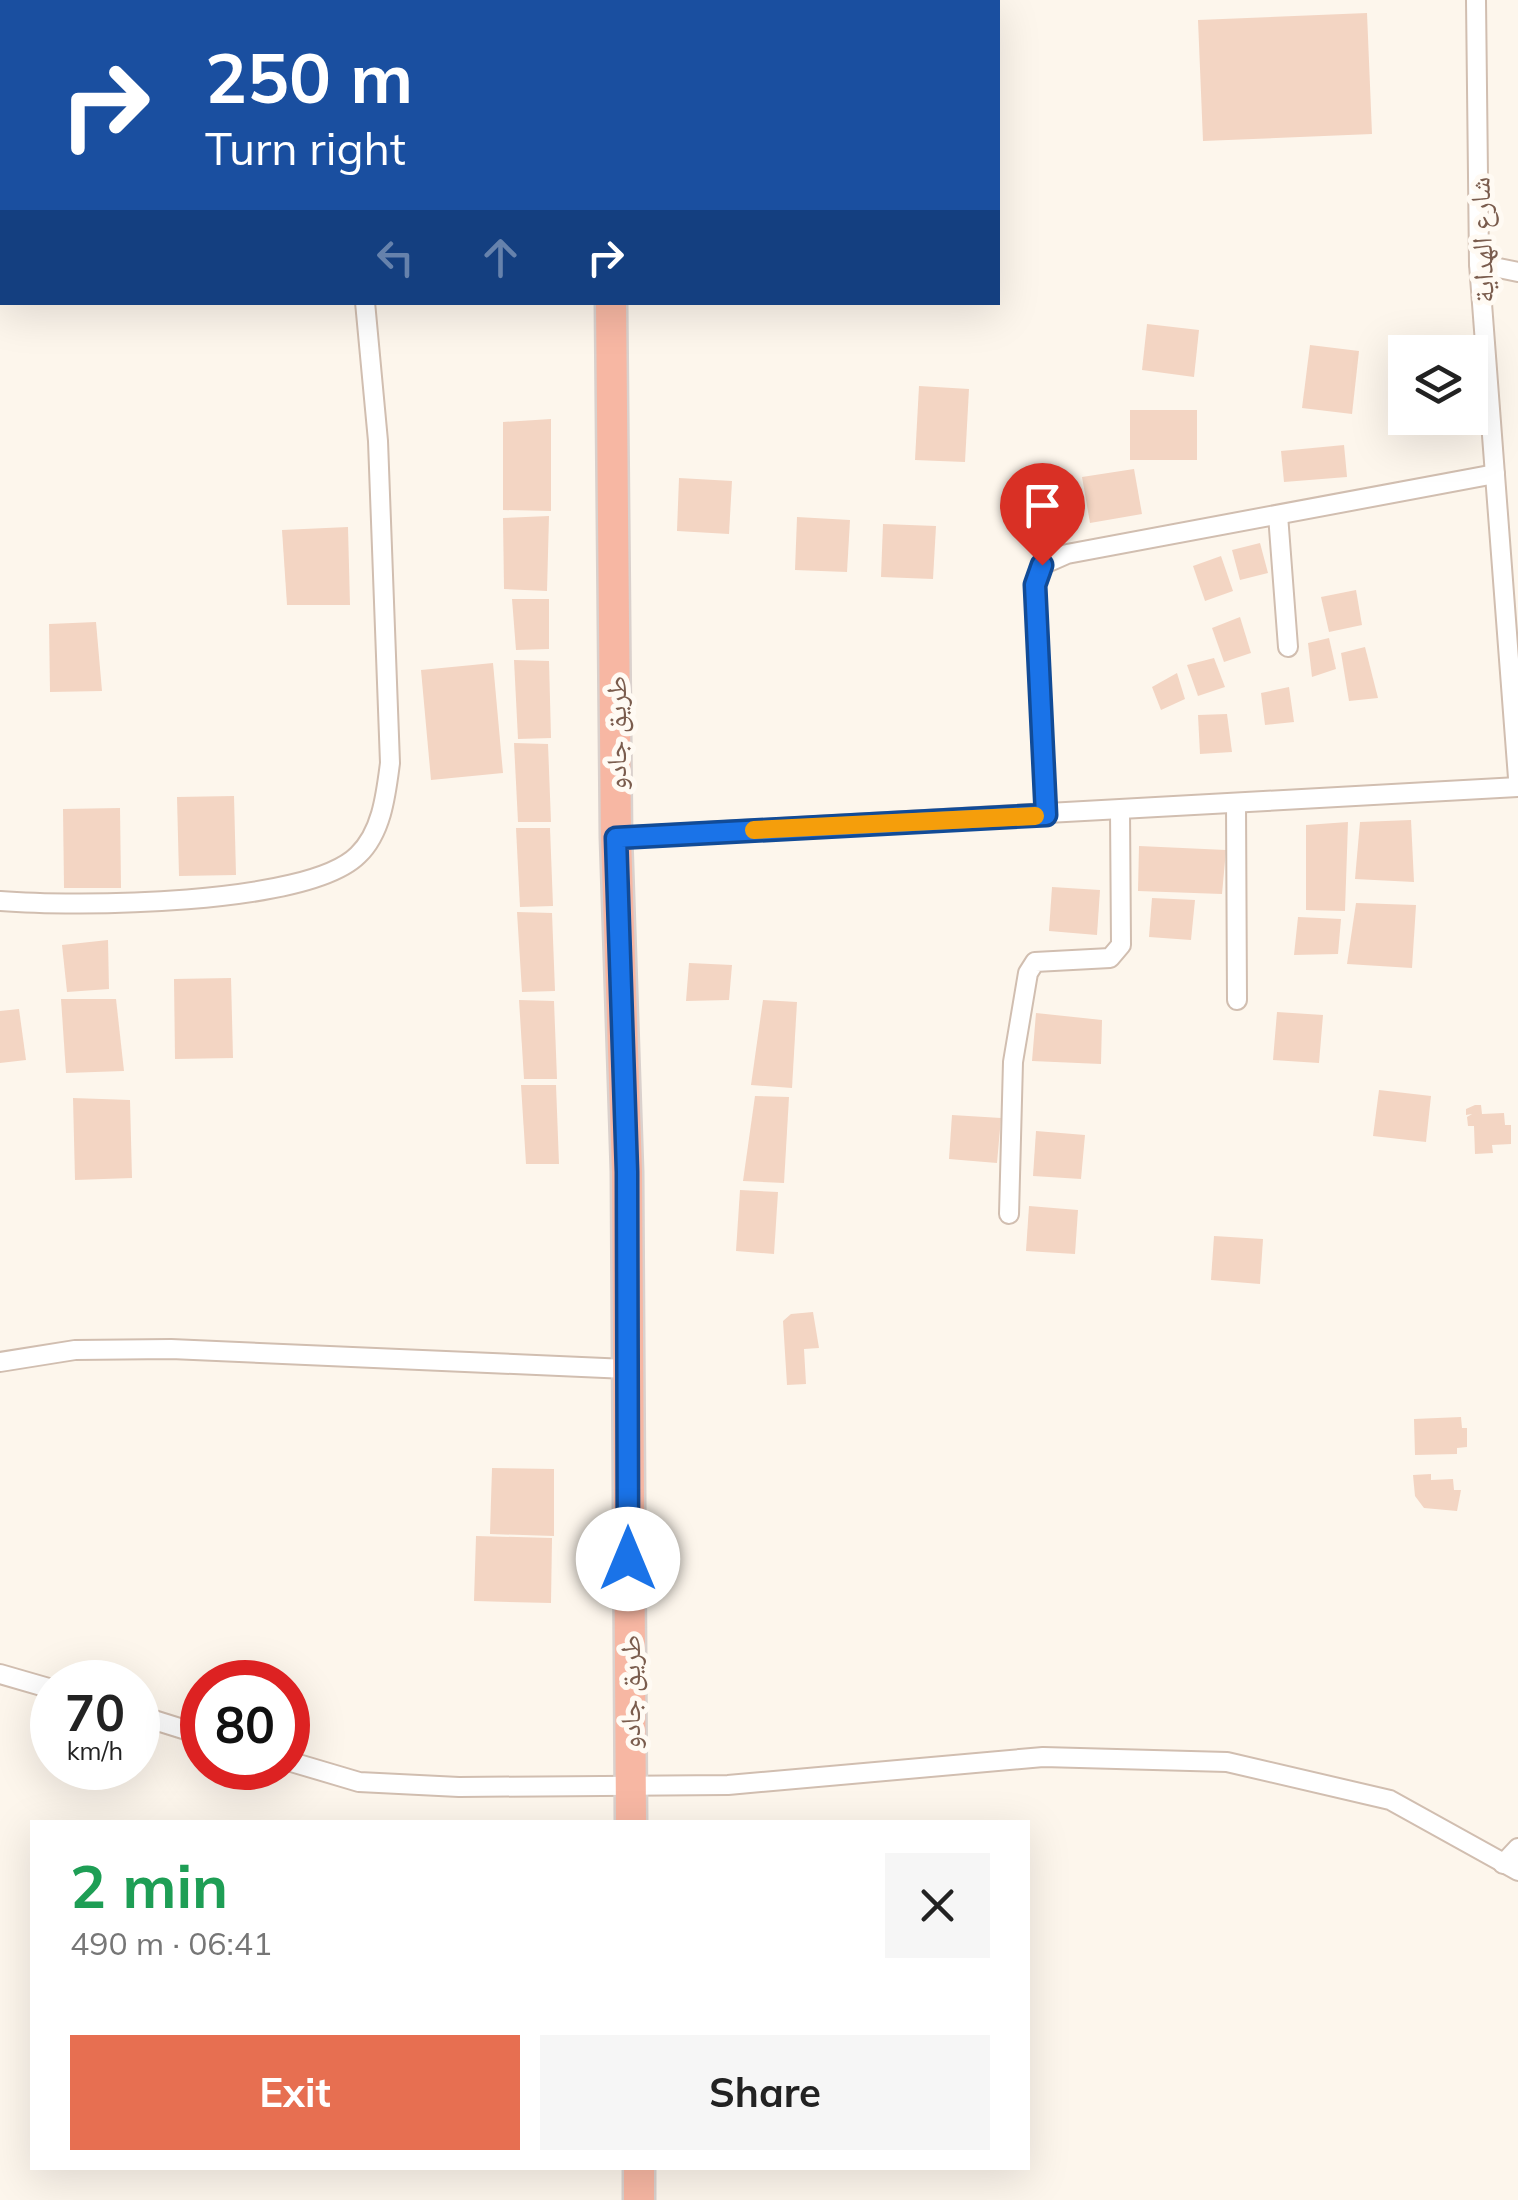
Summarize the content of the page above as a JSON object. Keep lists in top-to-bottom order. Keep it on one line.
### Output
{"streets":{"highway":["طريق جادو"],"street":["شارع الهداية"]},"page":{"turn":["250 m","Turn right"],"speed":"70 km/h","limit":"80","heading":["2 min","490 m · 06:41"],"buttons":["Exit","Share"]}}
